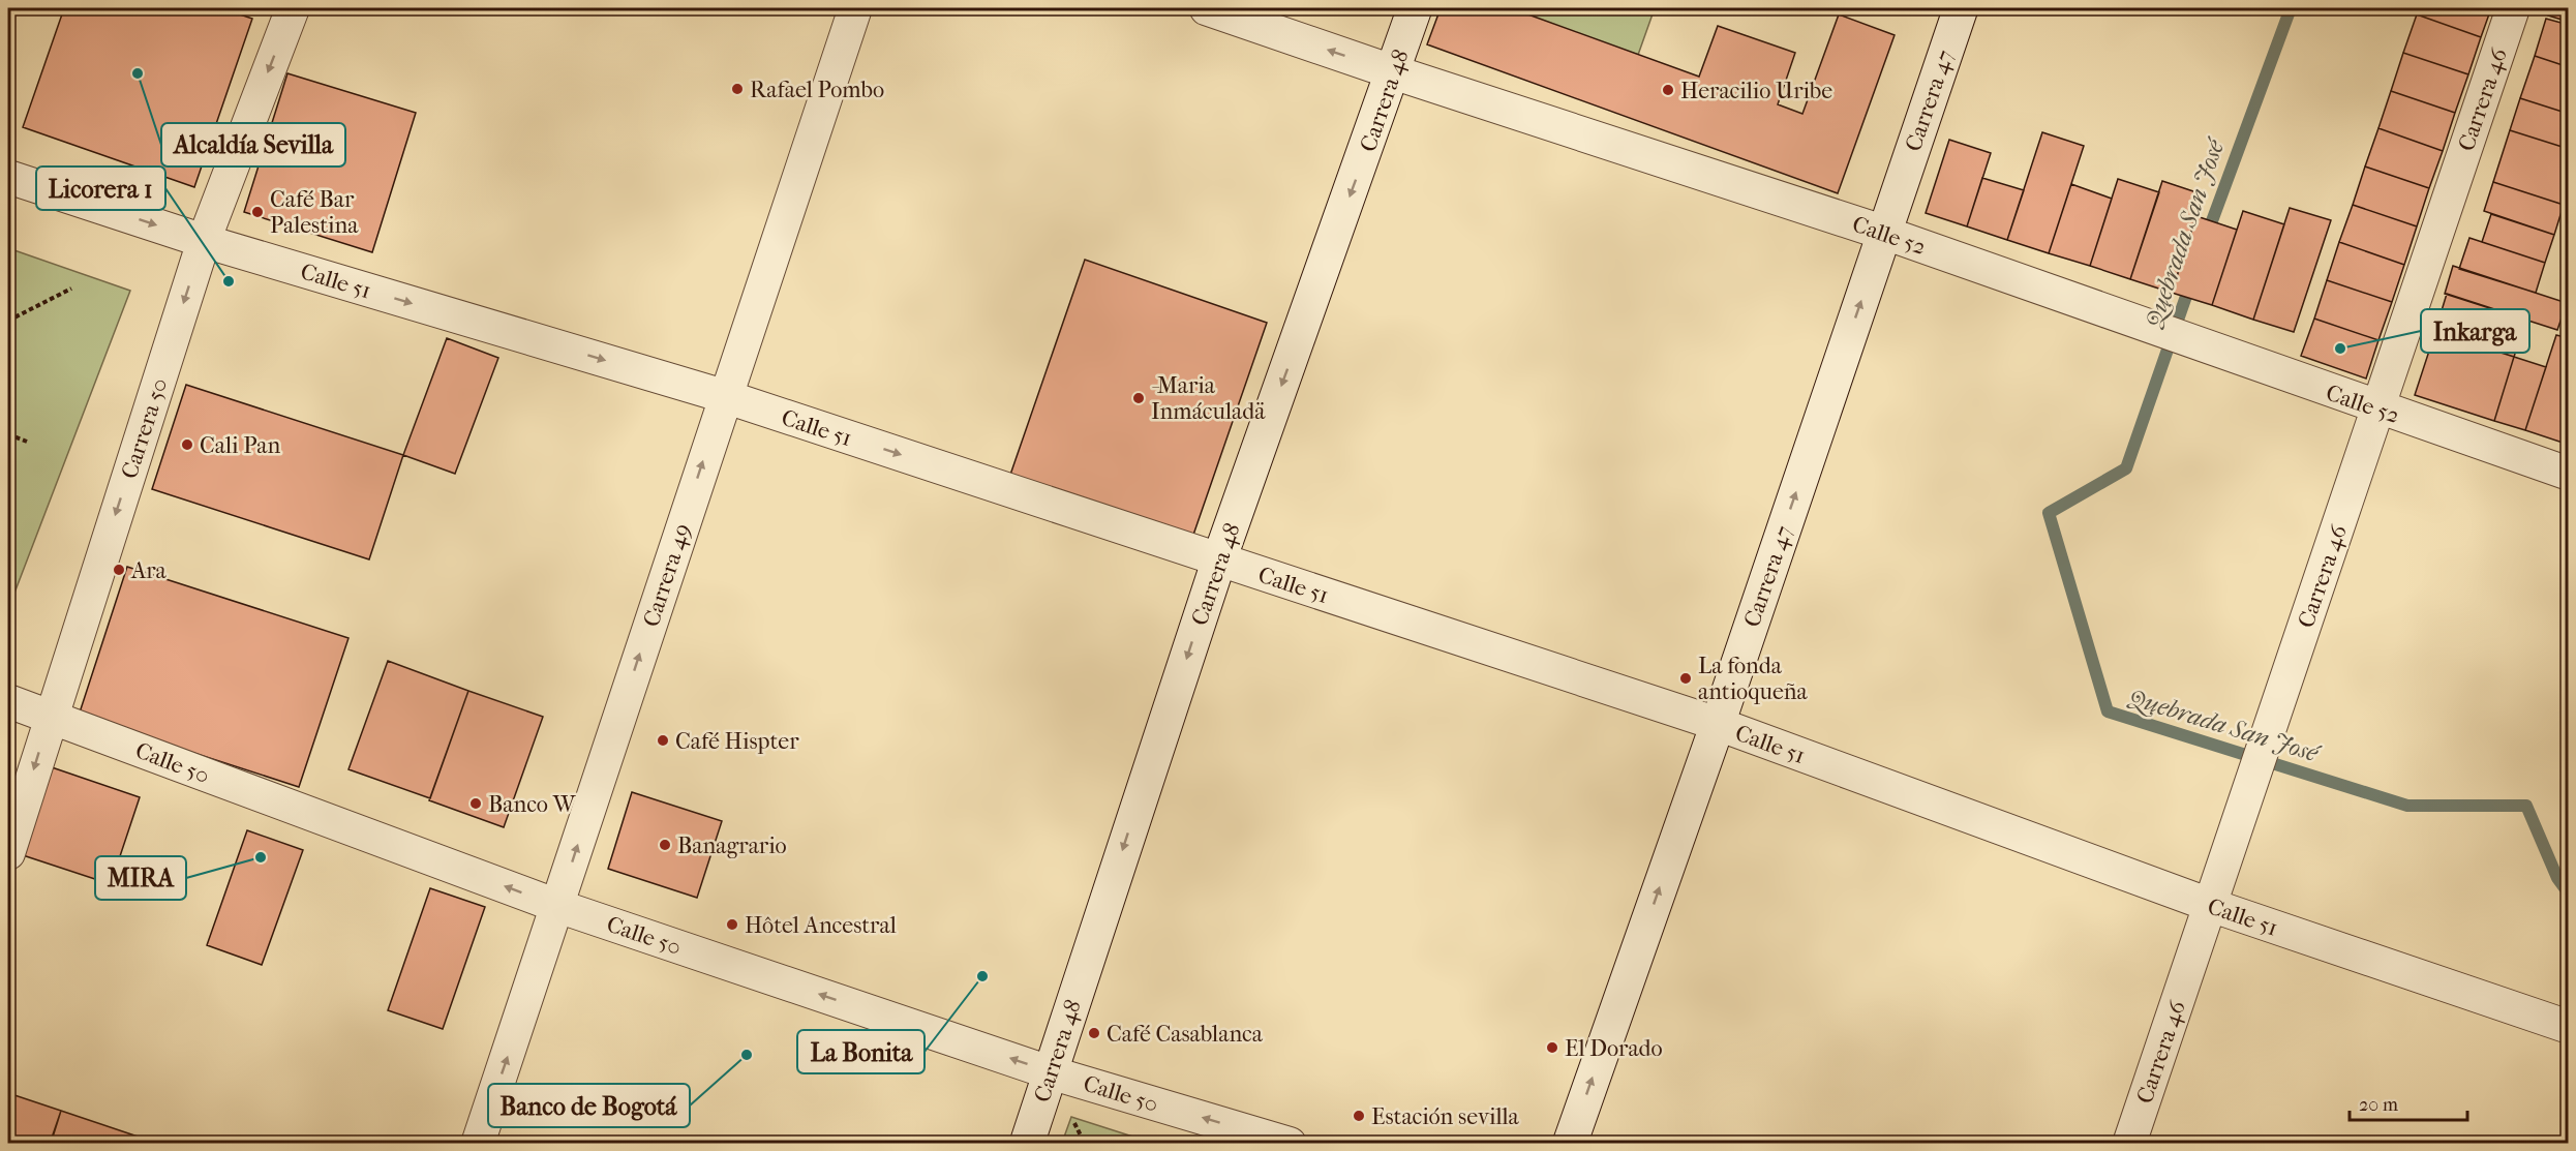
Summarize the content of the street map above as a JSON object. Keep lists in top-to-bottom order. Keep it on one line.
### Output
{"streets":{"main road":["Carrera 48","Carrera 47","Calle 52"],"street":["Carrera 46","Calle 51","Carrera 50","Carrera 49","Calle 50"]},"crossings":[["Carrera 46","Calle 52"],["Carrera 46","Calle 51"],["Carrera 48","Calle 52"],["Carrera 48","Calle 51"],["Carrera 48","Calle 50"],["Carrera 47","Calle 52"],["Carrera 47","Calle 51"],["Calle 51","Carrera 50"],["Calle 51","Carrera 49"],["Carrera 50","Calle 50"],["Carrera 49","Calle 50"]],"one_way":["Carrera 48","Carrera 47","Calle 51","Carrera 50","Carrera 49","Calle 50"],"water":["Quebrada San José"],"places":["Alcaldía Sevilla","Rafael Pombo","Heracilio Uribe","Café Bar Palestina","Licorera 1","Inkarga","-Maria Inmáculadä","Cali Pan","Ara","La fonda antioqueña","Café Hispter","Banco W","Banagrario","MIRA","Hôtel Ancestral","La Bonita","Café Casablanca","El Dorado","Banco de Bogotá","Estación sevilla"],"scale_bar":"20 m"}
